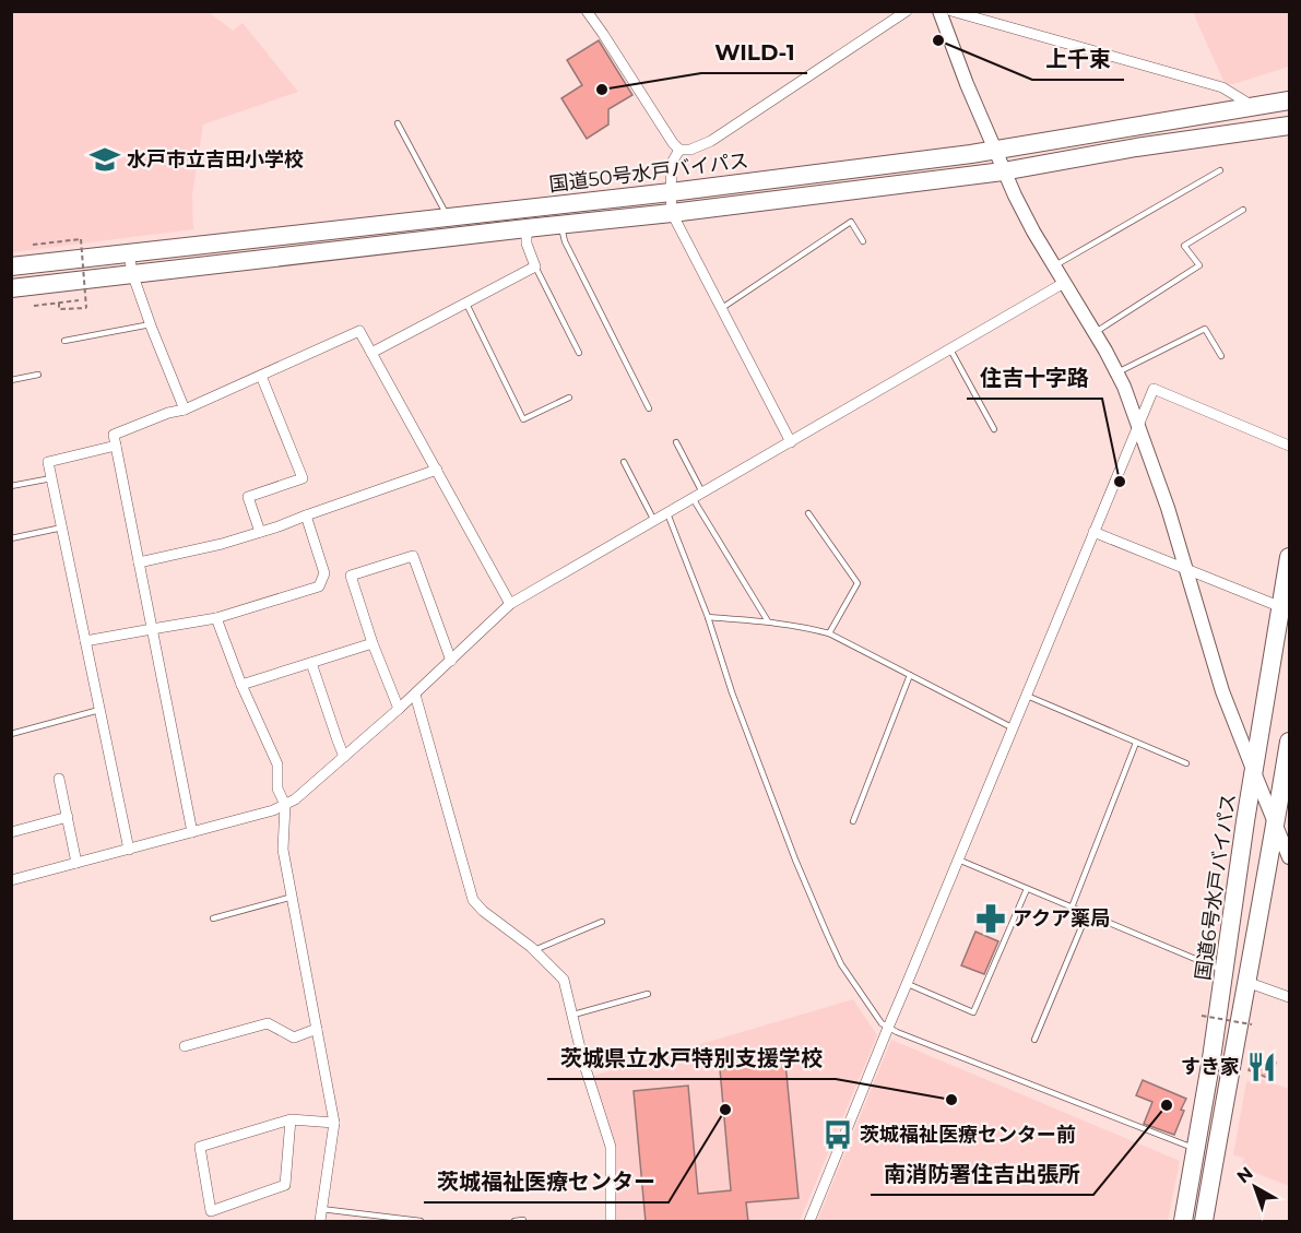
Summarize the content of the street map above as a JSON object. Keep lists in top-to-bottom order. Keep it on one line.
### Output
{"streets":{"highway":["国道50号水戸バイパス","国道6号水戸バイパス"]},"places":{"other":["上千束","WILD-1","住吉十字路","茨城県立水戸特別支援学校","南消防署住吉出張所","茨城福祉医療センター"],"school or university":["水戸市立吉田小学校"],"pharmacy":["アクア薬局"],"restaurant":["すき家"],"bus stop":["茨城福祉医療センター前"]},"north":"top left"}
